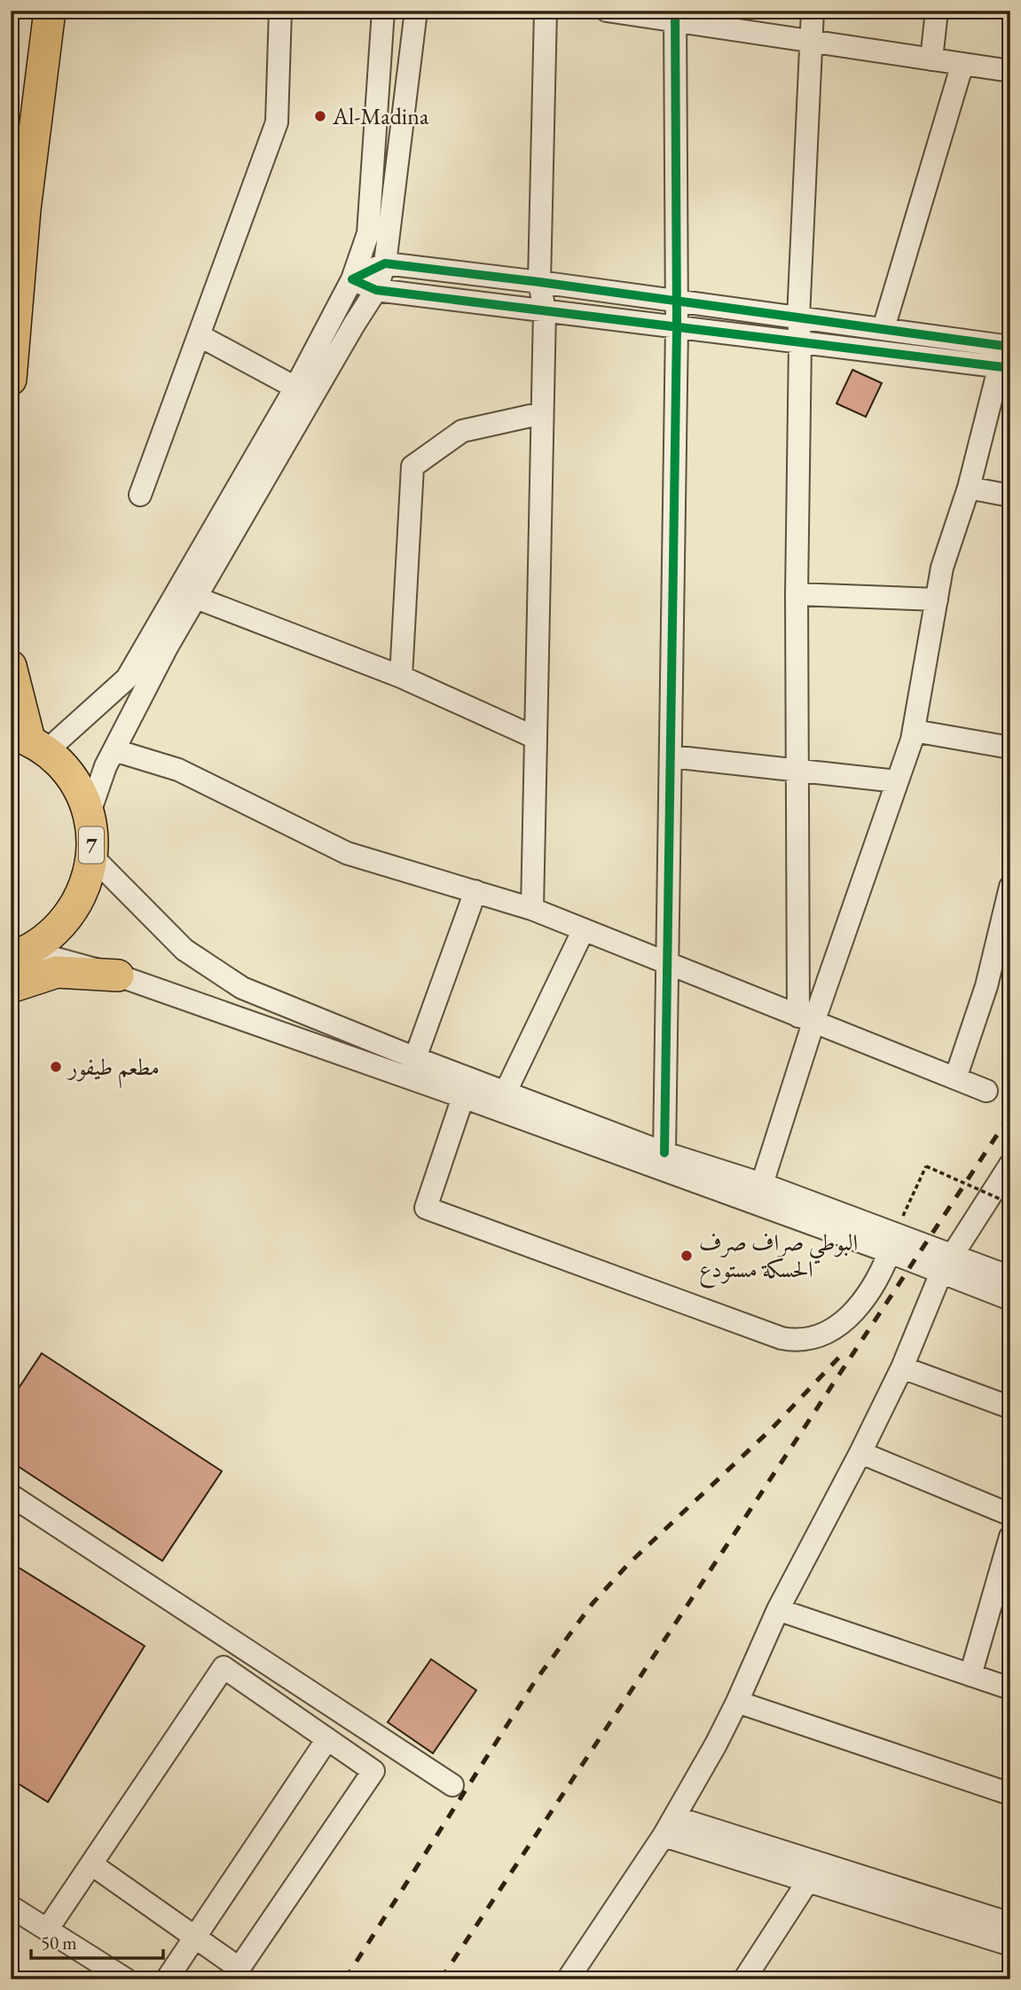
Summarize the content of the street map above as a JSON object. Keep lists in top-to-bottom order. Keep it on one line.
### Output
{"streets":{"highway":["7"]},"places":["Al-Madina","مطعم طيفور","البوطي صراف صرف الحسكة مستودع"],"scale_bar":"50 m"}
